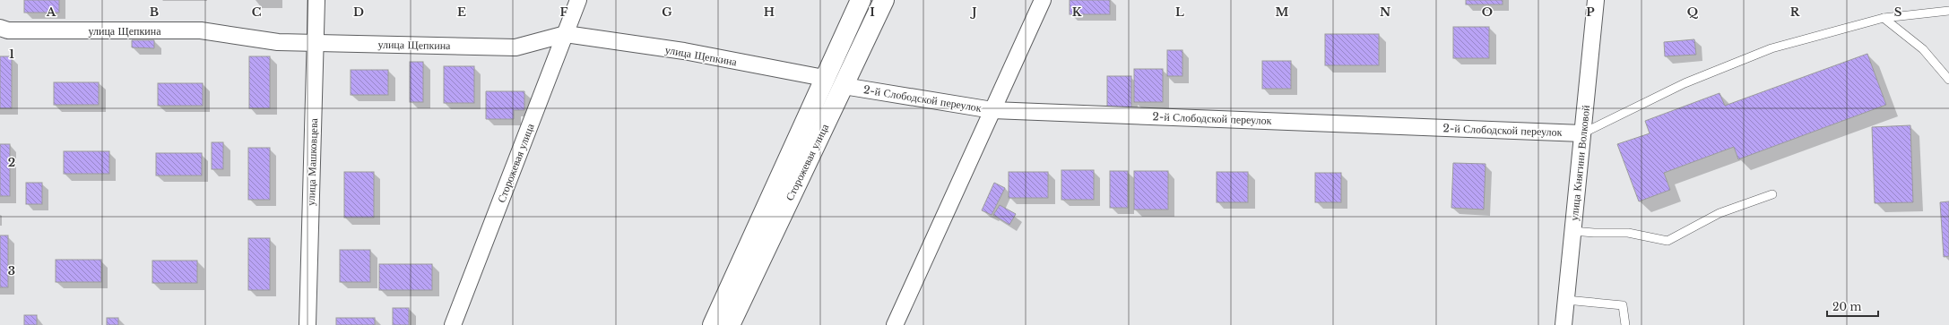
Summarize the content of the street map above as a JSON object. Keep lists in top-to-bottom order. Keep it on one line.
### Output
{"streets":{"main road":["Сторожевая улица"],"street":["улица Щепкина","2-й Слободской переулок","улица Машковцева","улица Княгини Волковой"]},"crossings":[["улица Щепкина","улица Машковцева"],["улица Щепкина","Сторожевая улица"],["2-й Слободской переулок","Сторожевая улица"],["2-й Слободской переулок","улица Княгини Волковой"]],"scale_bar":"20 m","grid":{"columns":["A","B","C","D","E","F","G","H","I","J","K","L","M","N","O","P","Q","R","S"],"rows":["1","2","3"]}}
